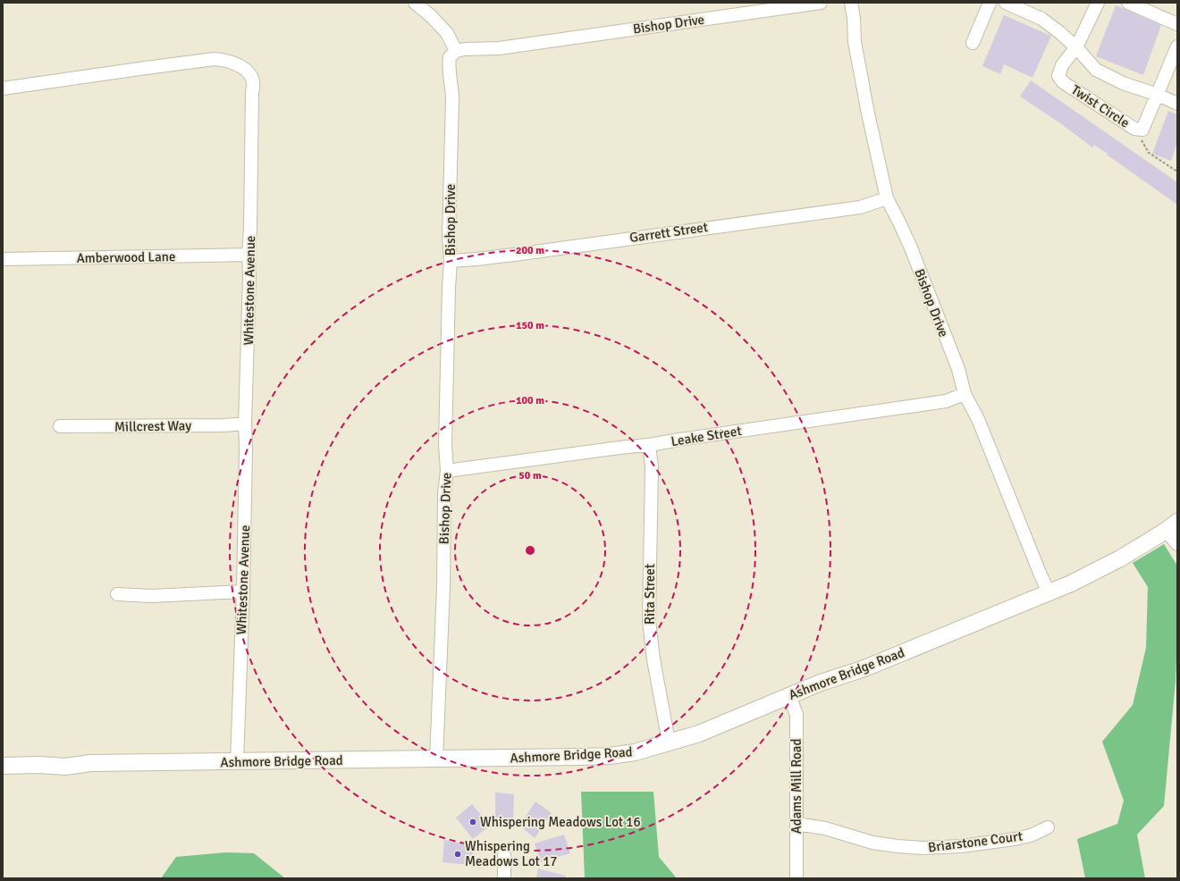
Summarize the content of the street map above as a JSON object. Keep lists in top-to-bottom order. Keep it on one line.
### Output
{"streets":{"main road":["Ashmore Bridge Road"],"street":["Bishop Drive","Twist Circle","Garrett Street","Amberwood Lane","Whitestone Avenue","Millcrest Way","Leake Street","Rita Street","Adams Mill Road","Briarstone Court"]},"crossings":[["Bishop Drive","Garrett Street"],["Bishop Drive","Leake Street"],["Bishop Drive","Ashmore Bridge Road"],["Amberwood Lane","Whitestone Avenue"],["Whitestone Avenue","Millcrest Way"],["Whitestone Avenue","Ashmore Bridge Road"],["Leake Street","Rita Street"],["Rita Street","Ashmore Bridge Road"],["Ashmore Bridge Road","Adams Mill Road"],["Adams Mill Road","Briarstone Court"]],"places":["Whispering Meadows Lot 16","Whispering Meadows Lot 17"],"rings":["200 m","150 m","100 m","50 m"]}
